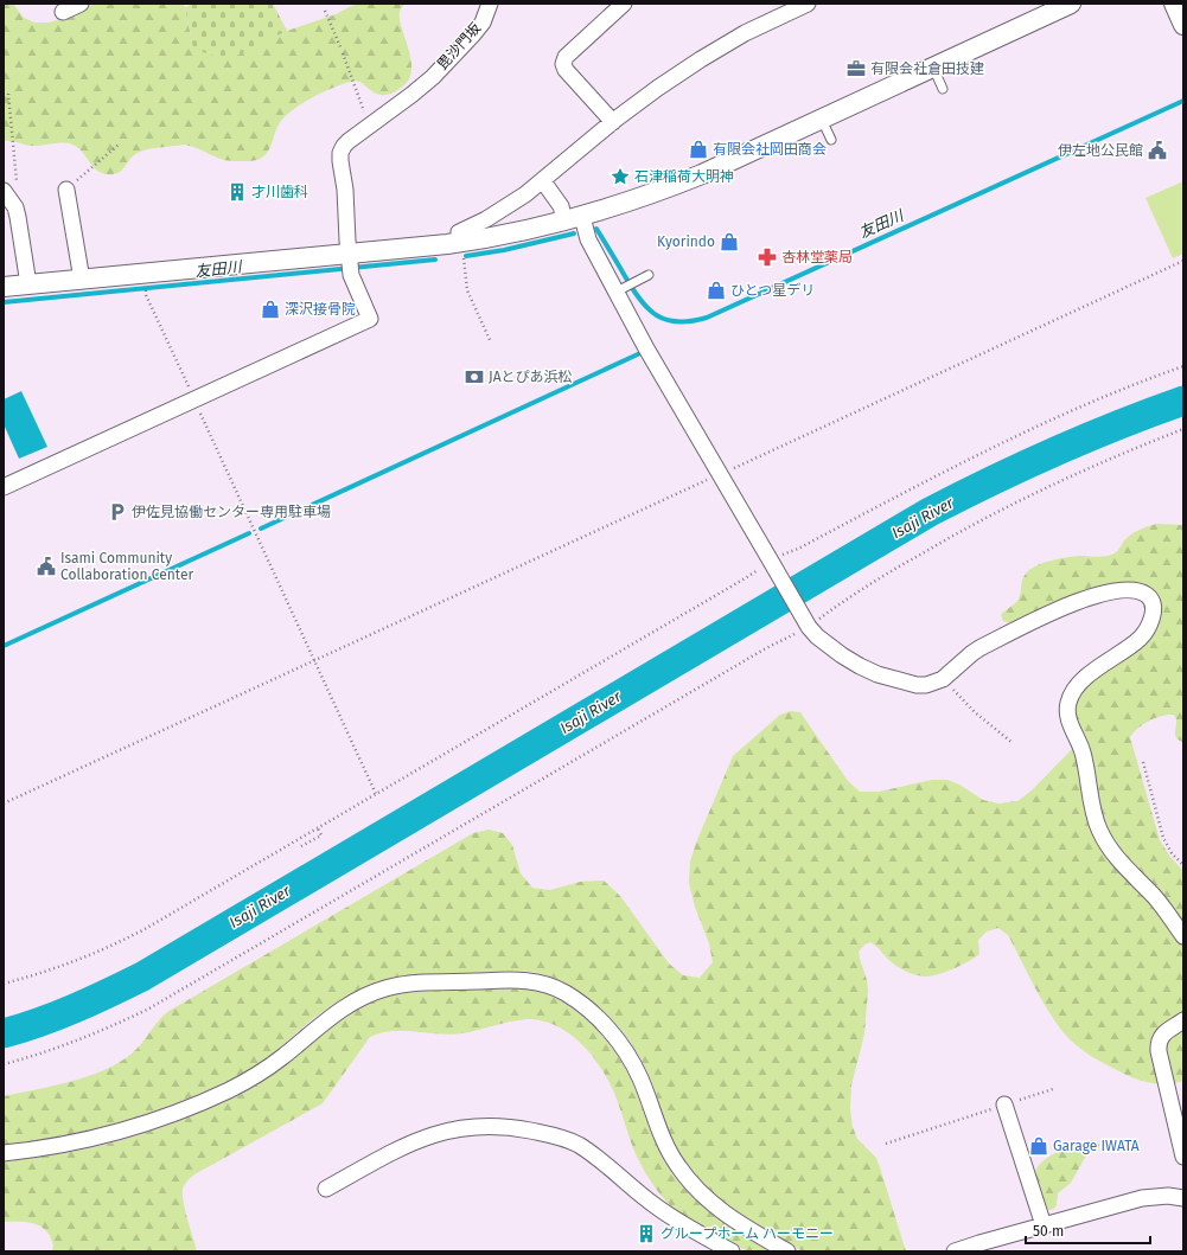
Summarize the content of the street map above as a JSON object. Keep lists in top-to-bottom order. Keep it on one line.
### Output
{"streets":{"street":["毘沙門坂"]},"water":["友田川","Isaji River"],"places":{"office":["有限会社倉田技建"],"shop":["有限会社岡田商会","Kyorindo","ひとつ星デリ","深沢接骨院","Garage IWATA"],"public building":["伊左地公民館","Isami Community Collaboration Center"],"place":["石津稲荷大明神"],"building":["才川歯科","グループホーム ハーモニー"],"pharmacy":["杏林堂薬局"],"bank":["JAとぴあ浜松"],"parking":["伊佐見協働センター専用駐車場"]},"scale_bar":"50 m"}
